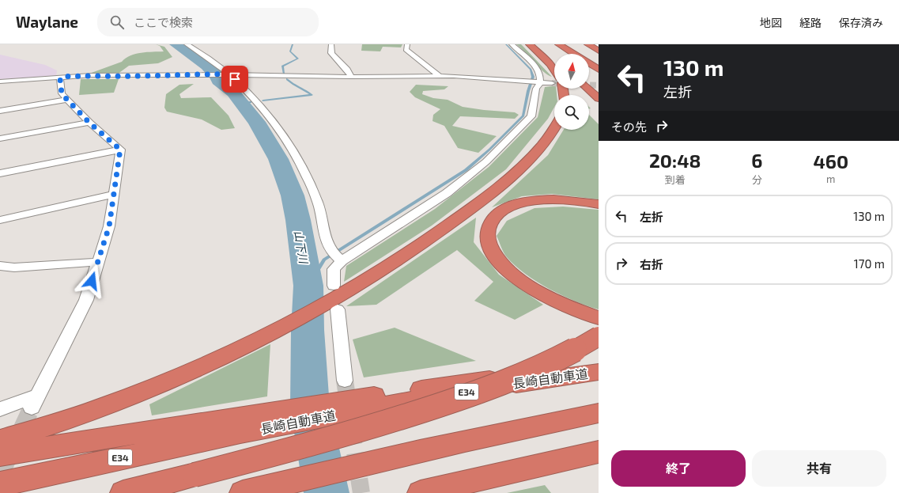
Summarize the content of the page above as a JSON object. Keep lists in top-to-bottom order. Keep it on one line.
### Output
{"streets":{"highway":["長崎自動車道","E34"]},"water":["山下川"],"north":"top","page":{"header":"Waylane","search":"ここで検索","nav":["地図","経路","保存済み"],"turn":["130 m","左折"],"then":"その先","eta":["20:48","到着","6","分","460","m"],"list":[{"name":"左折","value":"130 m"},{"name":"右折","value":"170 m"}],"buttons":["終了","共有"]}}
